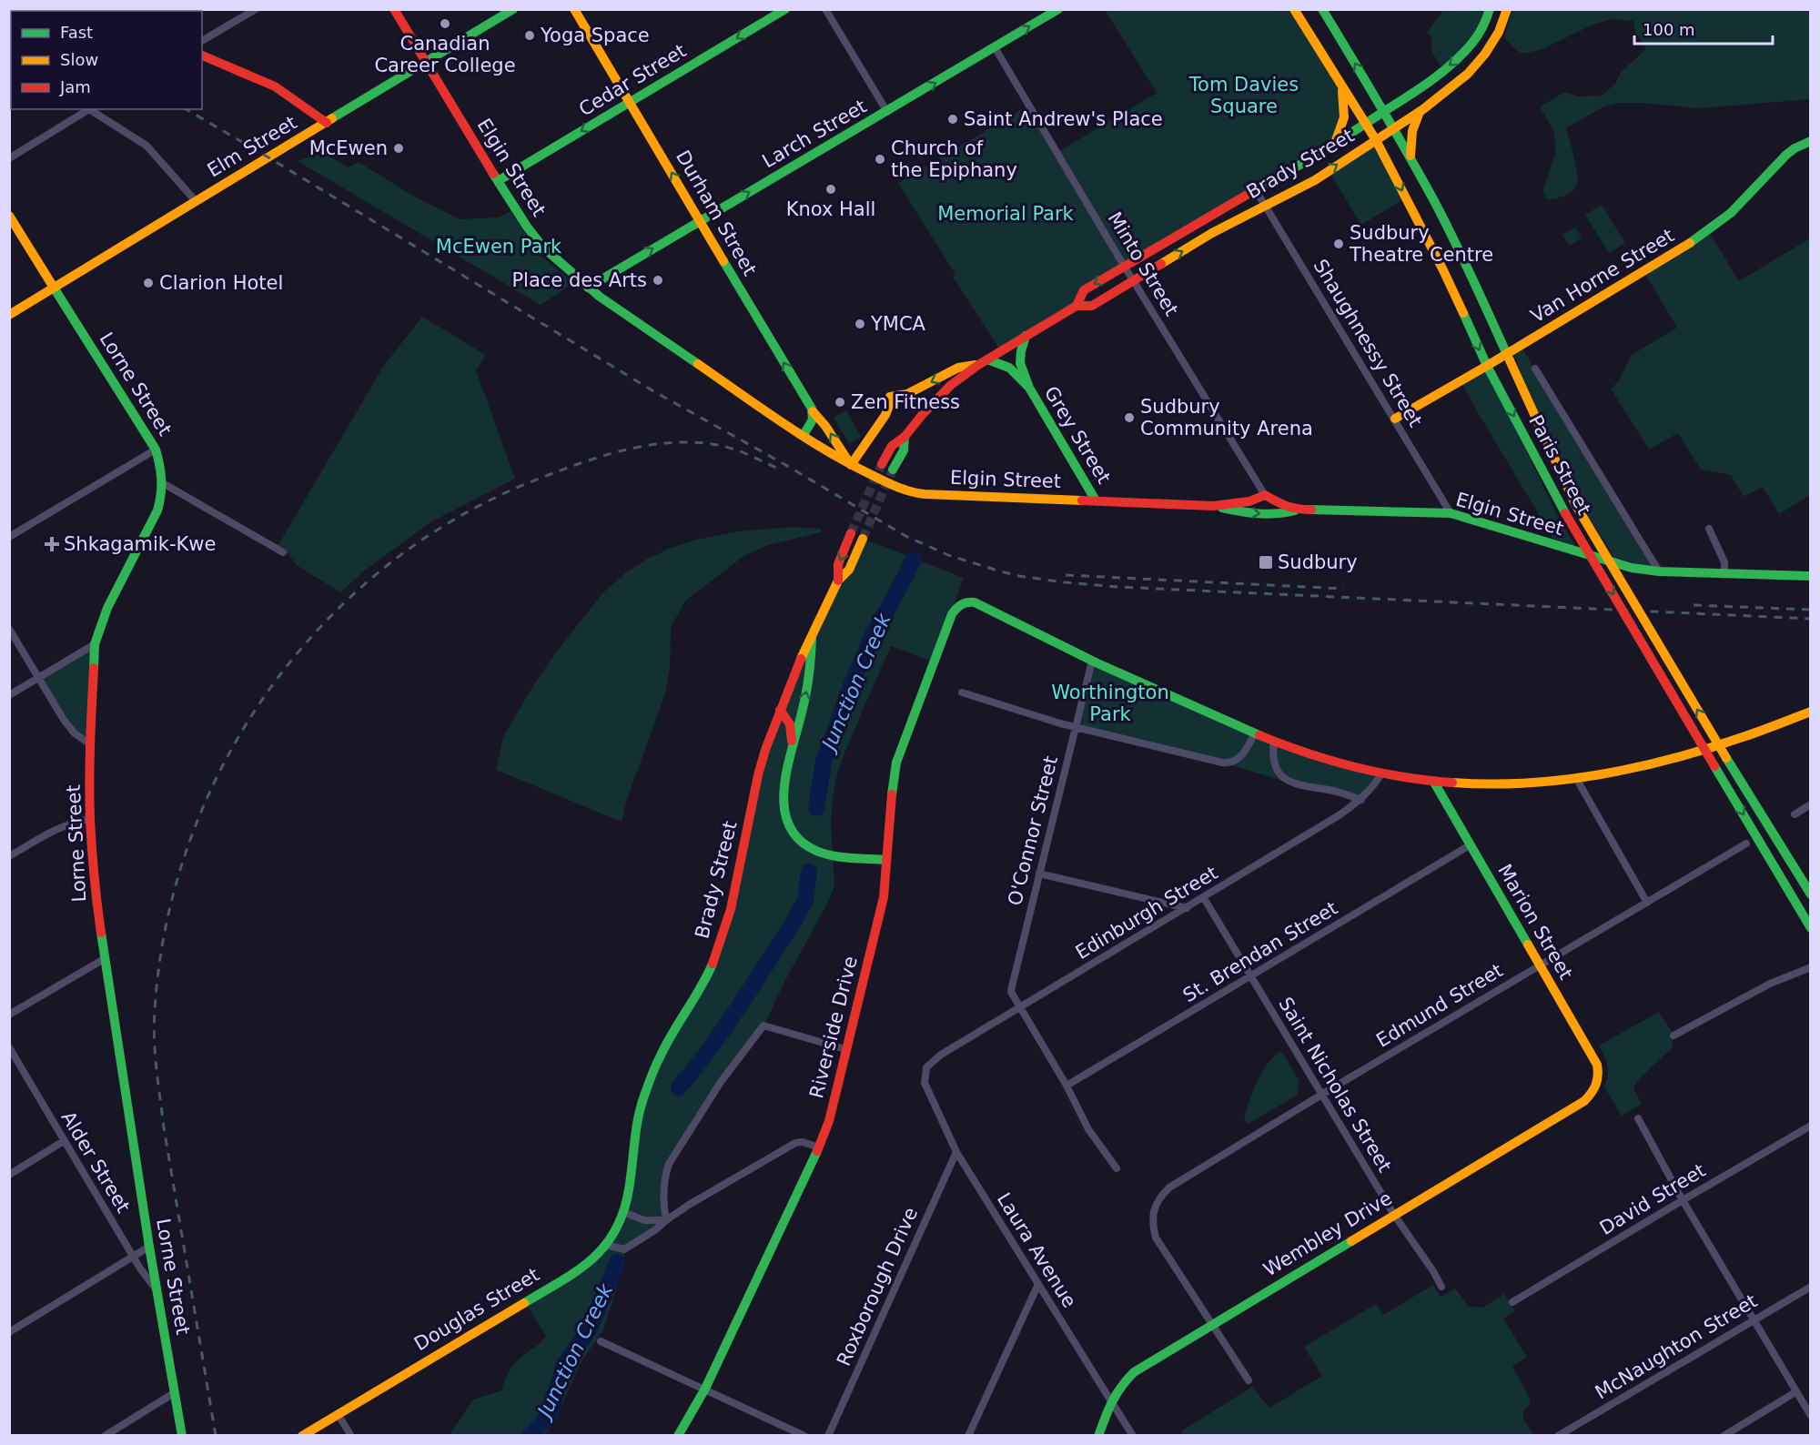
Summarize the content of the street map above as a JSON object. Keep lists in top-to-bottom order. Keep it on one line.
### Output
{"streets":{"main road":["Cedar Street","Larch Street","Elm Street","Brady Street","Elgin Street","Durham Street","Van Horne Street","Lorne Street","Grey Street","Paris Street","Marion Street","Riverside Drive","Wembley Drive","Douglas Street"],"street":["Minto Street","Shaughnessy Street","O'Connor Street","Edinburgh Street","St. Brendan Street","Edmund Street","Saint Nicholas Street","Alder Street","David Street","Laura Avenue","Roxborough Drive","McNaughton Street"]},"crossings":[["Cedar Street","Elgin Street"],["Cedar Street","Durham Street"],["Larch Street","Elgin Street"],["Larch Street","Durham Street"],["Larch Street","Minto Street"],["Elm Street","Elgin Street"],["Elm Street","Lorne Street"],["Brady Street","Minto Street"],["Brady Street","Shaughnessy Street"],["Brady Street","Paris Street"],["Brady Street","Douglas Street"],["Elgin Street","Durham Street"],["Elgin Street","Minto Street"],["Elgin Street","Shaughnessy Street"],["Elgin Street","Grey Street"],["Van Horne Street","Shaughnessy Street"],["Van Horne Street","Paris Street"],["Lorne Street","Alder Street"],["O'Connor Street","Edinburgh Street"],["O'Connor Street","St. Brendan Street"],["O'Connor Street","Riverside Drive"],["Edinburgh Street","Saint Nicholas Street"],["Edinburgh Street","Laura Avenue"],["Marion Street","St. Brendan Street"],["Marion Street","Edmund Street"],["Marion Street","Wembley Drive"],["St. Brendan Street","Saint Nicholas Street"],["Edmund Street","Saint Nicholas Street"],["Edmund Street","Wembley Drive"],["Saint Nicholas Street","Wembley Drive"],["Wembley Drive","Laura Avenue"],["Laura Avenue","Roxborough Drive"]],"one_way":["Cedar Street","Larch Street","Durham Street"],"water":["Junction Creek"],"parks":["Tom Davies Square","Memorial Park","McEwen Park","Worthington Park"],"places":{"other":["Canadian Career College","Yoga Space","Saint Andrew's Place","McEwen","Church of the Epiphany","Knox Hall","Sudbury Theatre Centre","Place des Arts","Clarion Hotel","YMCA","Zen Fitness","Sudbury Community Arena"],"health":["Shkagamik-Kwe"],"transit":["Sudbury"]},"legend":["Fast","Slow","Jam"],"scale_bar":"100 m"}
